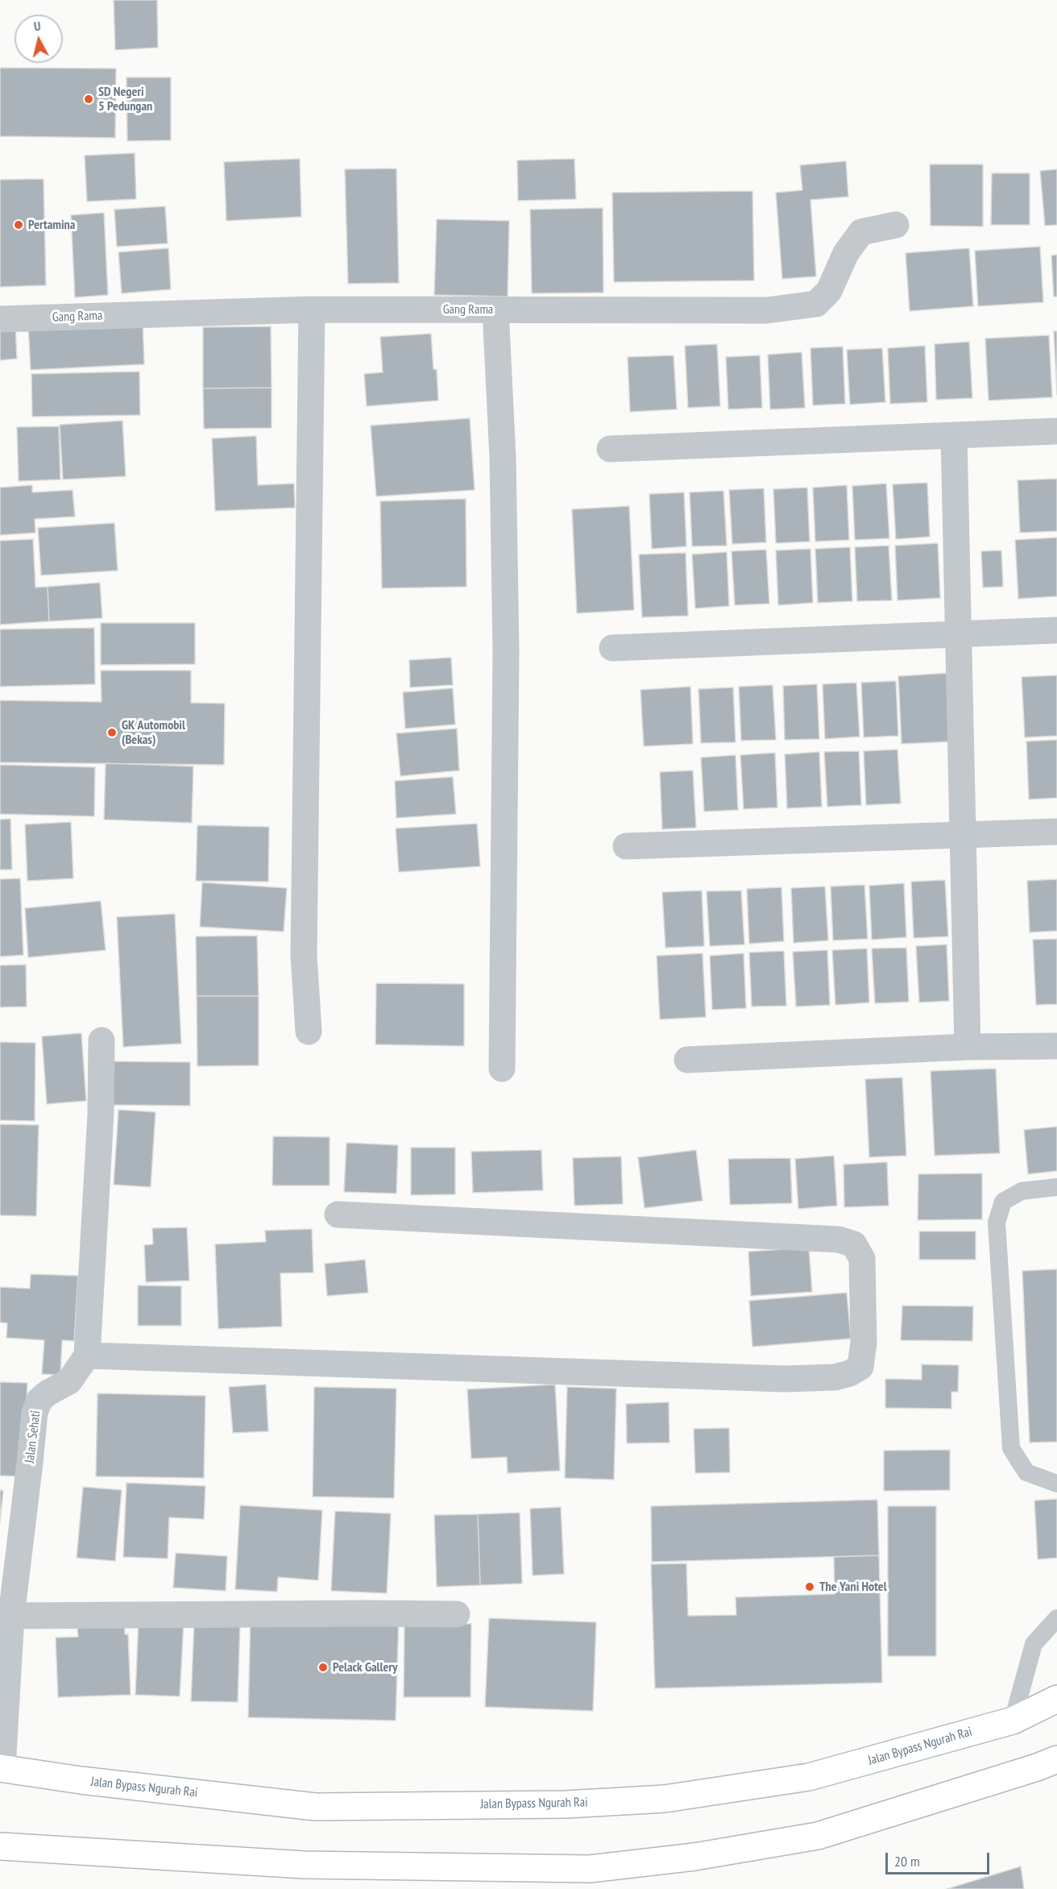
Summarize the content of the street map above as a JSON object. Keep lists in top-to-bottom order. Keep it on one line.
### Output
{"streets":{"highway":["Jalan Bypass Ngurah Rai"],"street":["Gang Rama","Jalan Sehati"]},"crossings":[["Jalan Sehati","Jalan Bypass Ngurah Rai"]],"places":["SD Negeri 5 Pedungan","Pertamina","GK Automobil (Bekas)","The Yani Hotel","Pelack Gallery"],"scale_bar":"20 m","north":"top"}
